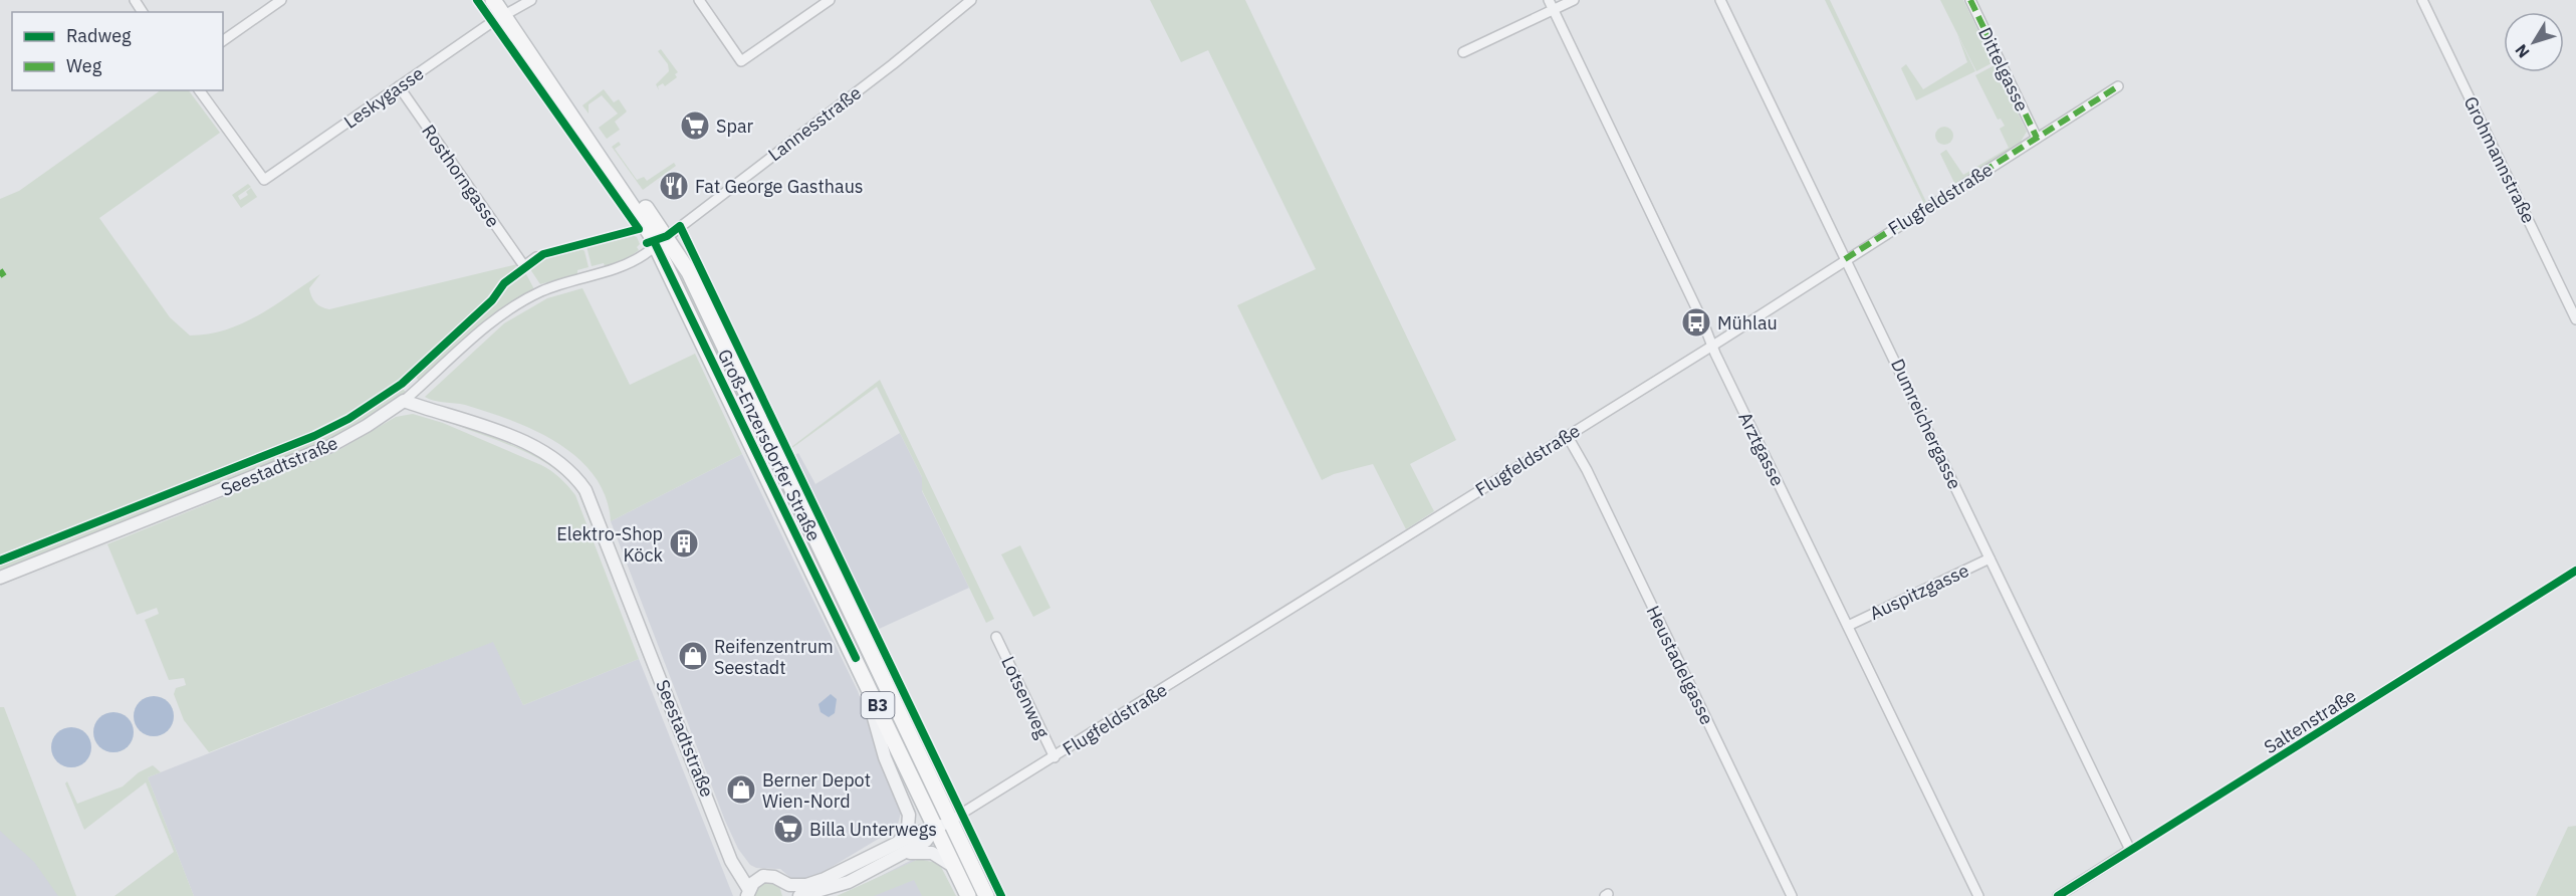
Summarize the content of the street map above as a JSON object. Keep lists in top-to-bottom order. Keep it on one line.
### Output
{"streets":{"main road":["Groß-Enzersdorfer Straße","B3"],"street":["Dittelgasse","Leskygasse","Lannesstraße","Grohmannstraße","Rosthorngasse","Flugfeldstraße","Dumreichergasse","Arztgasse","Seestadtstraße","Auspitzgasse","Heustadelgasse","Lotsenweg"],"cycle path":["Saltenstraße"]},"crossings":[["Dittelgasse","Flugfeldstraße"],["Leskygasse","Rosthorngasse"],["Leskygasse","B3"],["Lannesstraße","Groß-Enzersdorfer Straße"],["Lannesstraße","Seestadtstraße"],["Lannesstraße","B3"],["Flugfeldstraße","Dumreichergasse"],["Flugfeldstraße","Groß-Enzersdorfer Straße"],["Flugfeldstraße","Arztgasse"],["Flugfeldstraße","Heustadelgasse"],["Flugfeldstraße","Lotsenweg"],["Dumreichergasse","Auspitzgasse"],["Groß-Enzersdorfer Straße","B3"],["Arztgasse","Auspitzgasse"]],"places":{"supermarket":["Spar","Billa Unterwegs"],"restaurant":["Fat George Gasthaus"],"bus stop":["Mühlau"],"building":["Elektro-Shop Köck"],"shop":["Reifenzentrum Seestadt","Berner Depot Wien-Nord"]},"legend":["Radweg","Weg"],"north":"bottom left"}
